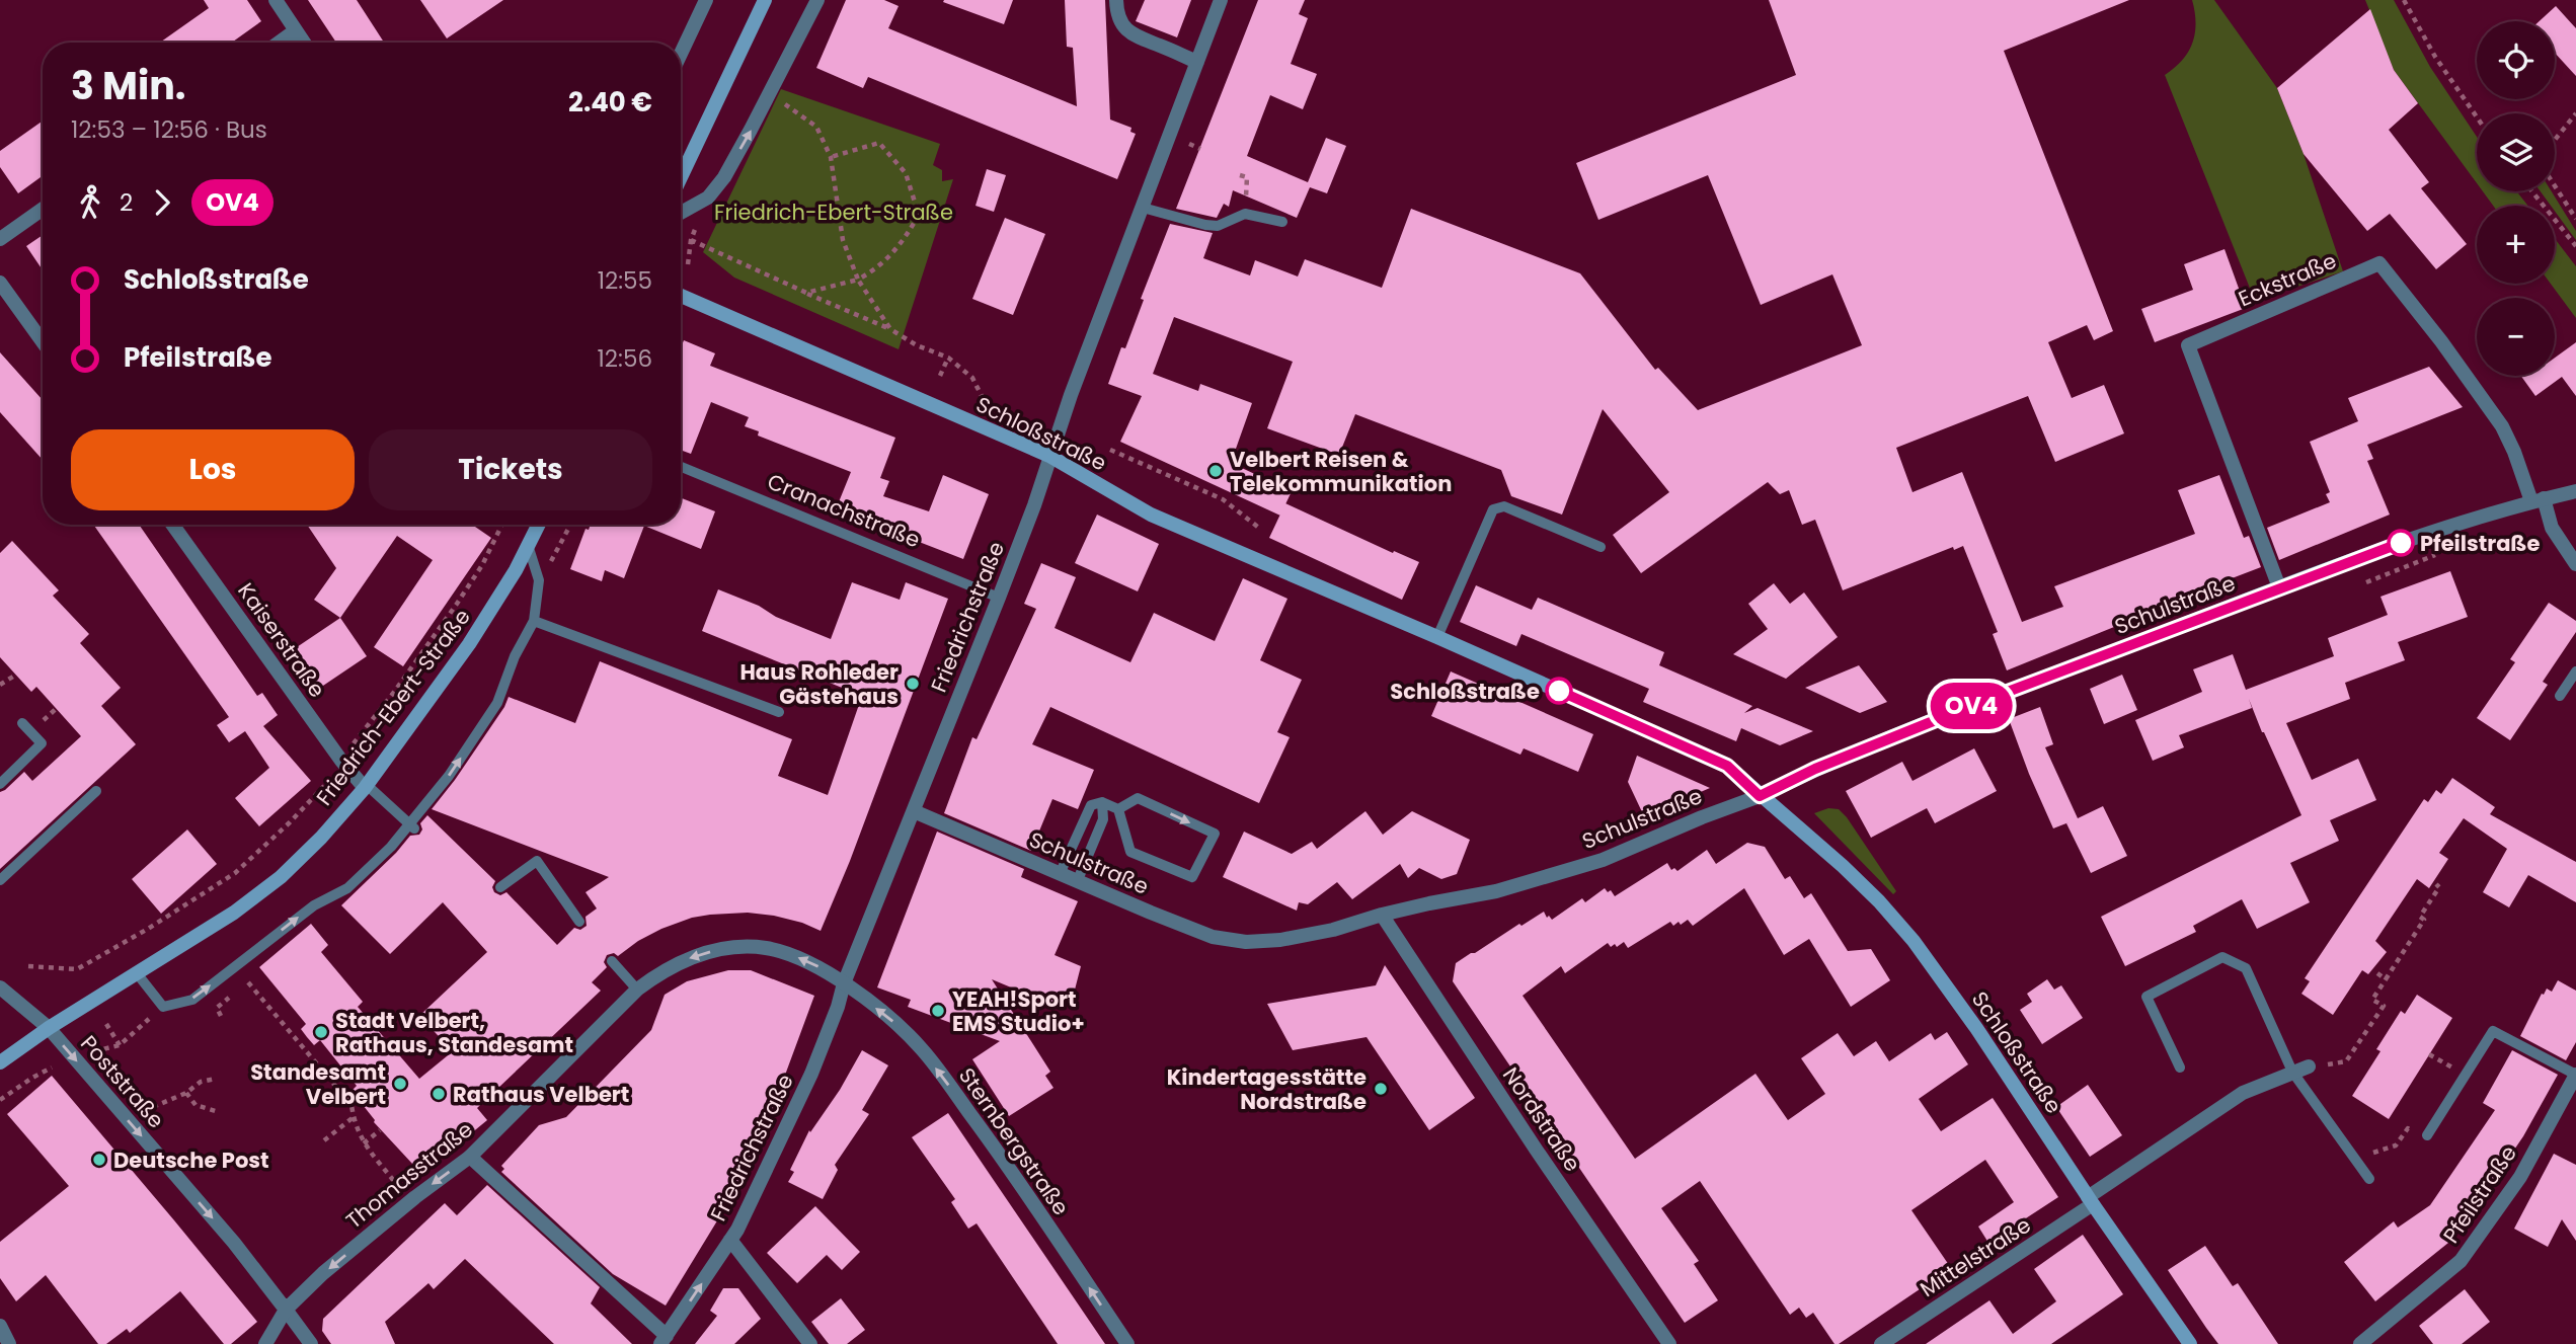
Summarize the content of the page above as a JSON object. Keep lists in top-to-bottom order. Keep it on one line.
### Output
{"streets":{"main road":["Schloßstraße","Friedrich-Ebert-Straße"],"street":["Eckstraße","Schulstraße","Friedrichstraße","Kaiserstraße","Poststraße","Nordstraße","Sternbergstraße","Thomasstraße","Pfeilstraße","Mittelstraße"],"lane":["Cranachstraße"]},"crossings":[["Eckstraße","Schulstraße"],["Schloßstraße","Schulstraße"],["Schloßstraße","Friedrichstraße"],["Schloßstraße","Mittelstraße"],["Cranachstraße","Friedrichstraße"],["Schulstraße","Friedrichstraße"],["Schulstraße","Nordstraße"],["Friedrichstraße","Sternbergstraße"],["Friedrichstraße","Thomasstraße"],["Kaiserstraße","Friedrich-Ebert-Straße"],["Friedrich-Ebert-Straße","Poststraße"],["Poststraße","Thomasstraße"],["Sternbergstraße","Thomasstraße"]],"one_way":["Poststraße","Sternbergstraße","Thomasstraße"],"parks":["Friedrich-Ebert-Straße"],"places":["Velbert Reisen & Telekommunikation","Pfeilstraße","Haus Rohleder Gästehaus","Schloßstraße","YEAH!Sport EMS Studio+","Stadt Velbert, Rathaus, Standesamt","Standesamt Velbert","Kindertagesstätte Nordstraße","Rathaus Velbert","Deutsche Post"],"lines":["bus line OV4"],"page":{"on_map":"OV4","map_buttons":["+","−"],"heading":["3 Min.","12:53 – 12:56 · Bus","2.40 €"],"legs":["2","OV4"],"list":[{"name":"Schloßstraße","value":"12:55"},{"name":"Pfeilstraße","value":"12:56"}],"buttons":["Los","Tickets"]}}
